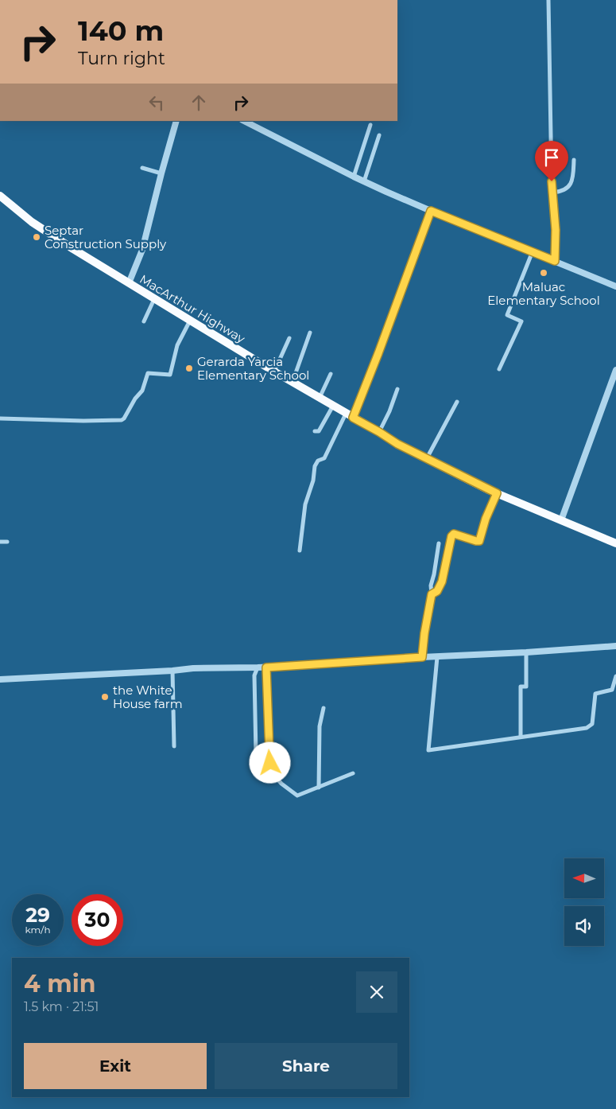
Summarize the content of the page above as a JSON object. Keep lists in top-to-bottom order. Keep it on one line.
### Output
{"streets":{"highway":["MacArthur Highway"]},"places":["Septar Construction Supply","Maluac Elementary School","Gerarda Yarcia Elementary School","the White House farm"],"north":"left","page":{"turn":["140 m","Turn right"],"speed":"29 km/h","limit":"30","heading":["4 min","1.5 km · 21:51"],"buttons":["Exit","Share"]}}
